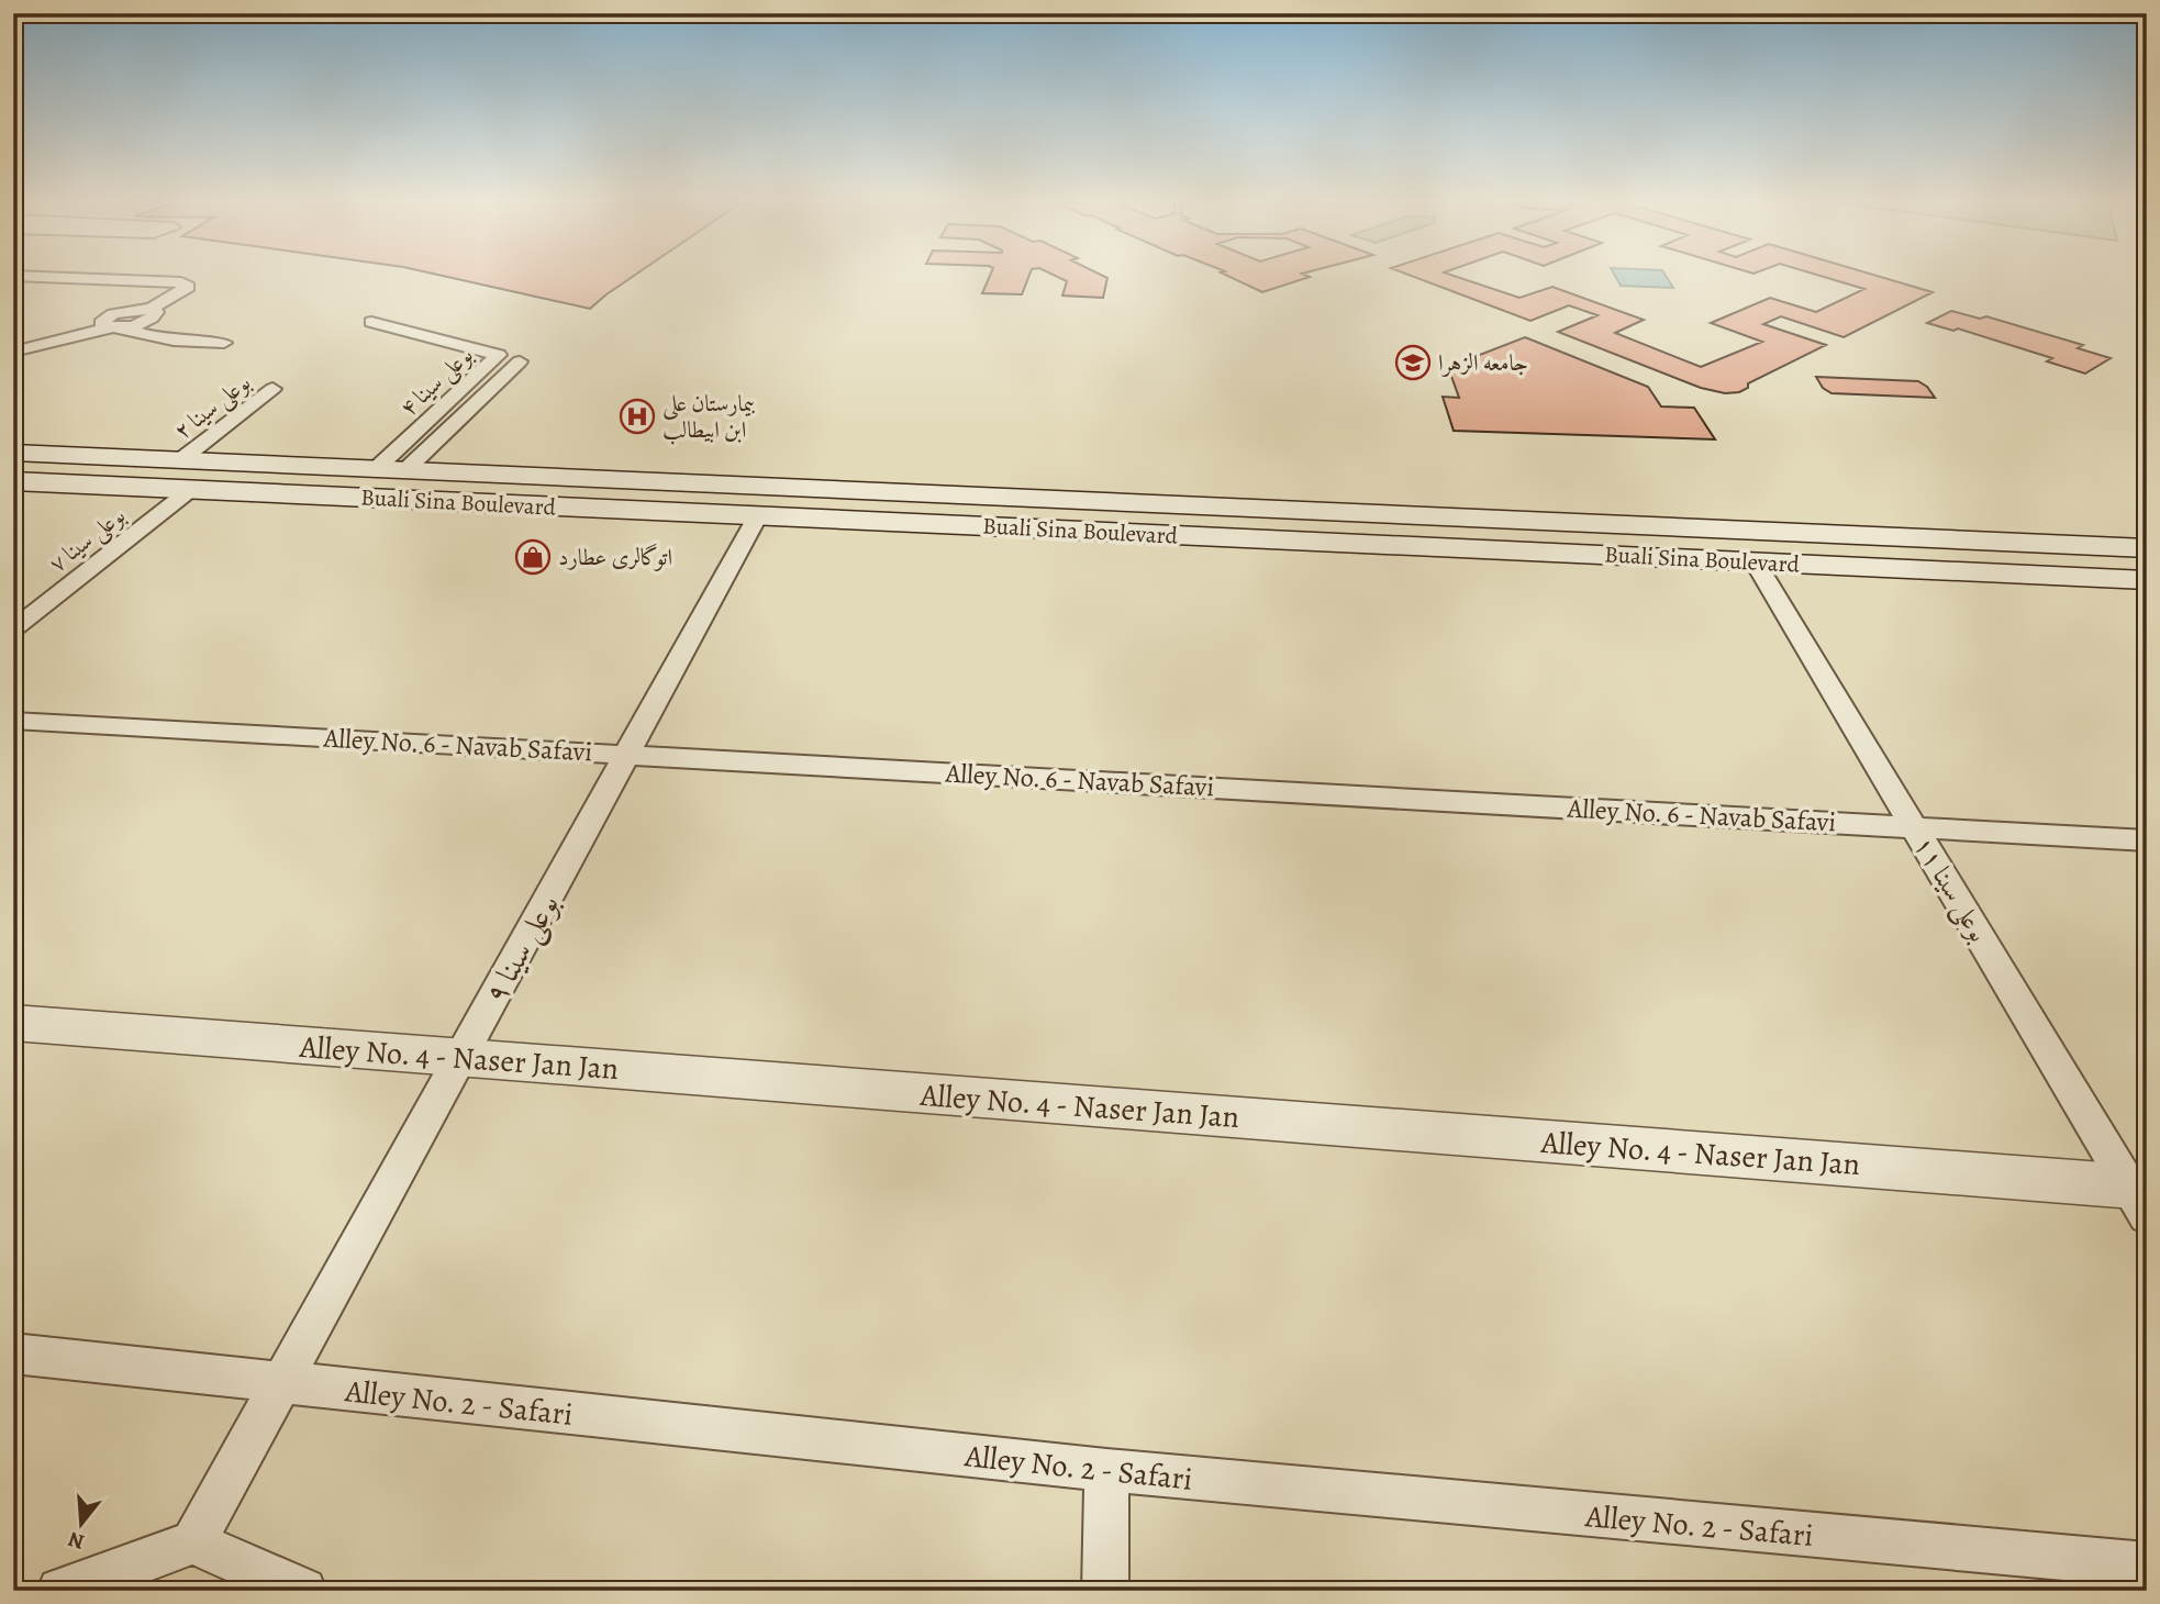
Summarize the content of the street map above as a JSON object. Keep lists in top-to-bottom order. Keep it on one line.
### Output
{"streets":{"main road":["Buali Sina Boulevard"],"street":["بوعلی سینا ۴","بوعلی سینا ۲","بوعلی سینا ۷","Alley No. 6 - Navab Safavi","بوعلی سینا ۱۱","بوعلی سینا ۹","Alley No. 4 - Naser Jan Jan","Alley No. 2 - Safari"]},"crossings":[["بوعلی سینا ۴","Buali Sina Boulevard"],["بوعلی سینا ۲","Buali Sina Boulevard"],["Buali Sina Boulevard","بوعلی سینا ۷"],["Buali Sina Boulevard","بوعلی سینا ۱۱"],["Buali Sina Boulevard","بوعلی سینا ۹"],["Alley No. 6 - Navab Safavi","بوعلی سینا ۱۱"],["Alley No. 6 - Navab Safavi","بوعلی سینا ۹"],["بوعلی سینا ۱۱","Alley No. 4 - Naser Jan Jan"],["بوعلی سینا ۹","Alley No. 4 - Naser Jan Jan"],["بوعلی سینا ۹","Alley No. 2 - Safari"]],"places":{"school or university":["جامعه الزهرا"],"hospital":["بیمارستان علی ابن ابیطالب"],"shop":["اتوگالری عطارد"]},"north":"bottom"}
